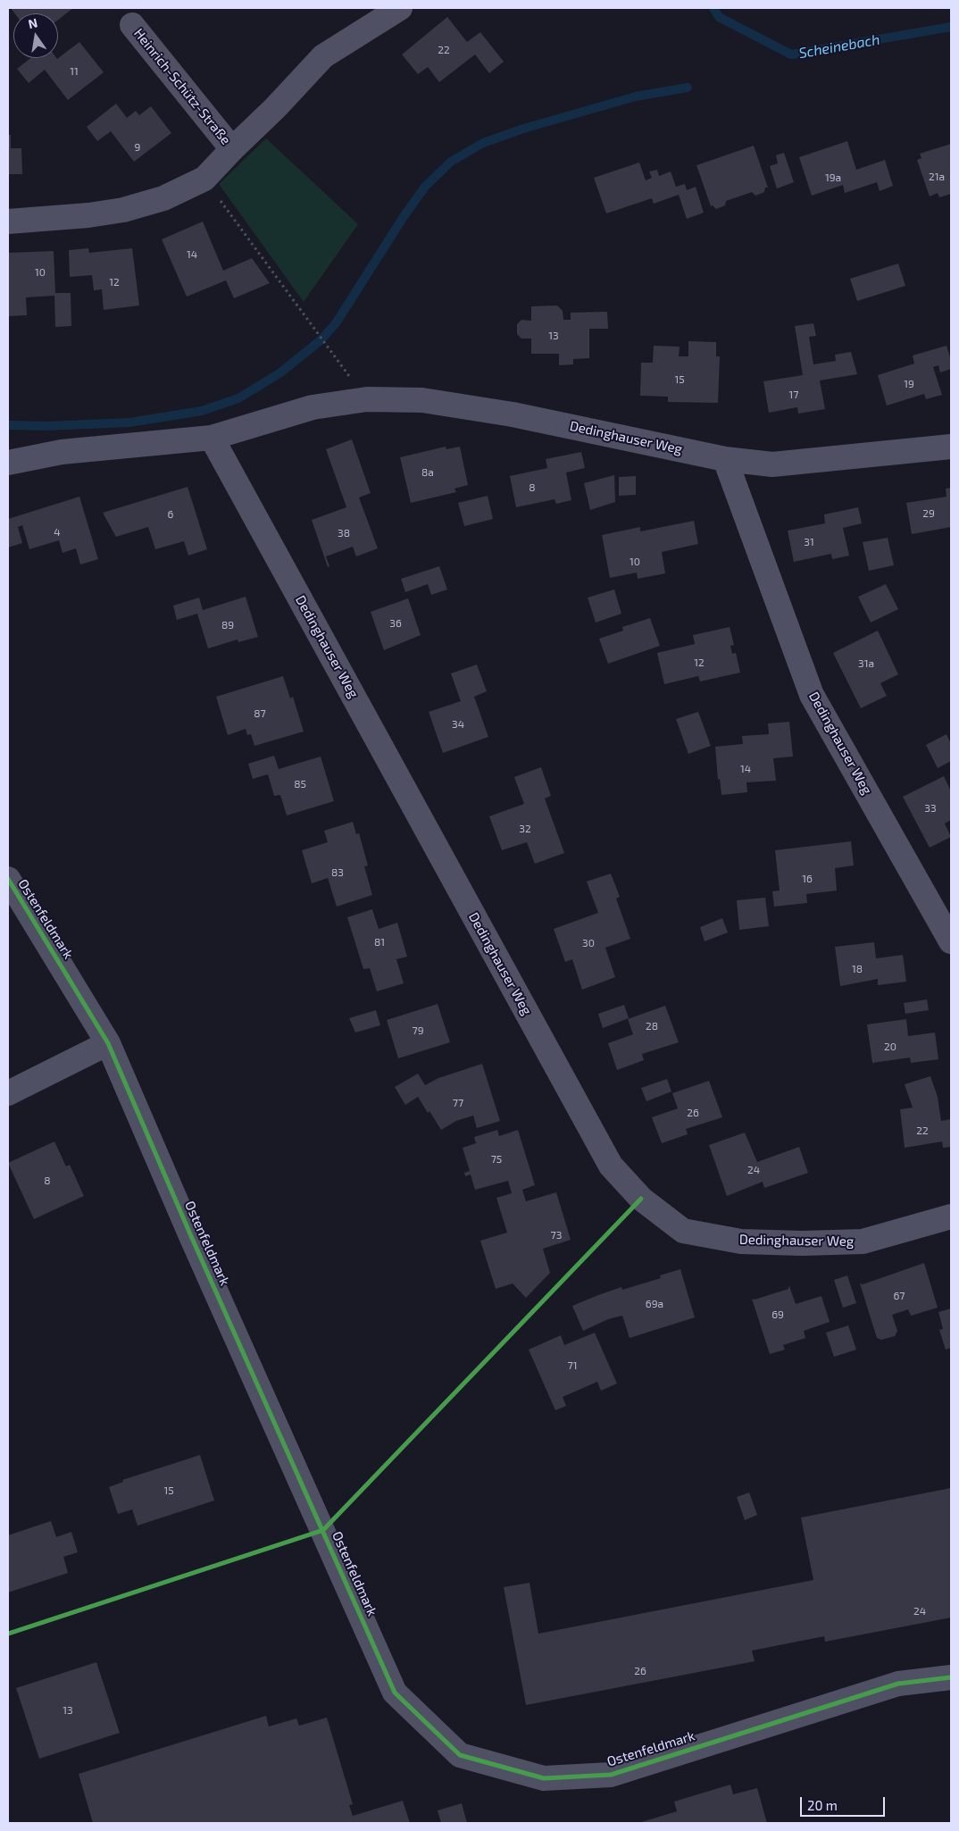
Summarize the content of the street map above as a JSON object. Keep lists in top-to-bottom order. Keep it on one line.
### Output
{"streets":{"street":["Heinrich-Schütz-Straße","Dedinghauser Weg","Ostenfeldmark"]},"water":["Scheinebach"],"house_numbers":["22","11","9","21a","19a","14","10","12","13","15","19","17","8a","8","29","6","4","38","31","10","36","89","12","31a","87","34","14","85","33","32","83","16","81","30","18","28","79","20","77","26","22","75","24","8","73","67","69a","69","71","15","24","26","13"],"scale_bar":"20 m","north":"top"}
